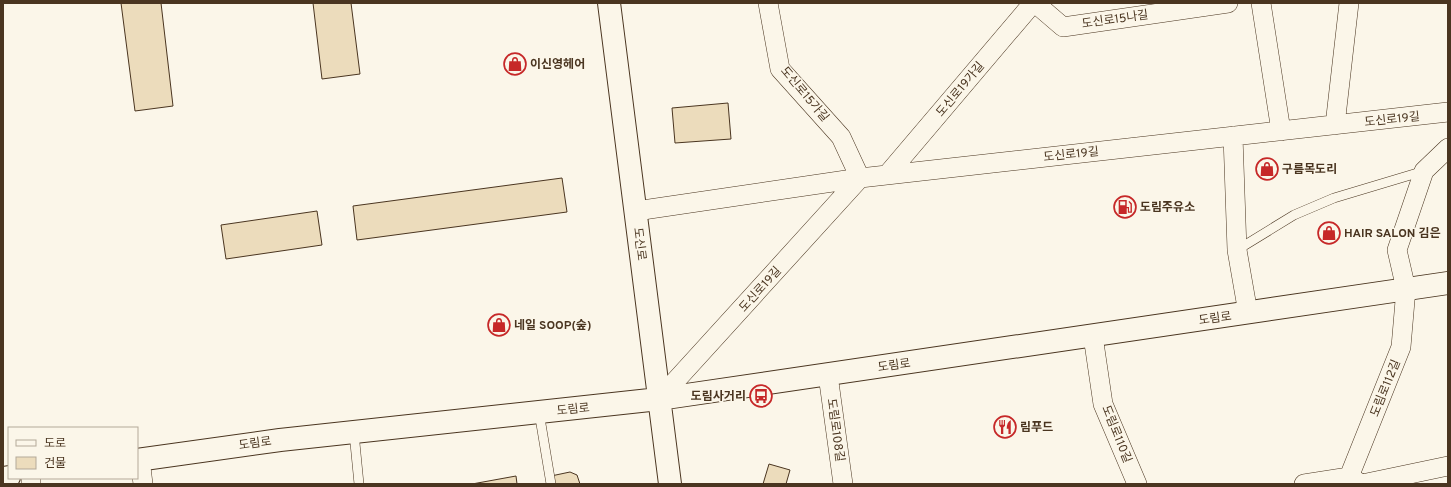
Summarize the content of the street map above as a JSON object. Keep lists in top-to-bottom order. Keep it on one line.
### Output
{"streets":{"main road":["도신로","도림로"],"street":["도신로15나길","도신로19가길","도신로15가길","도신로19길","도림로112길","도림로108길","도림로110길"]},"crossings":[["도신로15나길","도신로19가길"],["도신로19가길","도신로19길"],["도신로15가길","도신로19길"],["도신로19길","도신로"],["도신로19길","도림로"],["도신로","도림로"],["도림로","도림로112길"],["도림로","도림로108길"],["도림로","도림로110길"]],"places":{"shop":["이신영헤어","구름목도리","HAIR SALON 김은","네일 SOOP(숲)"],"fuel station":["도림주유소"],"bus stop":["도림사거리"],"restaurant":["림푸드"]},"legend":["도로","건물"]}
